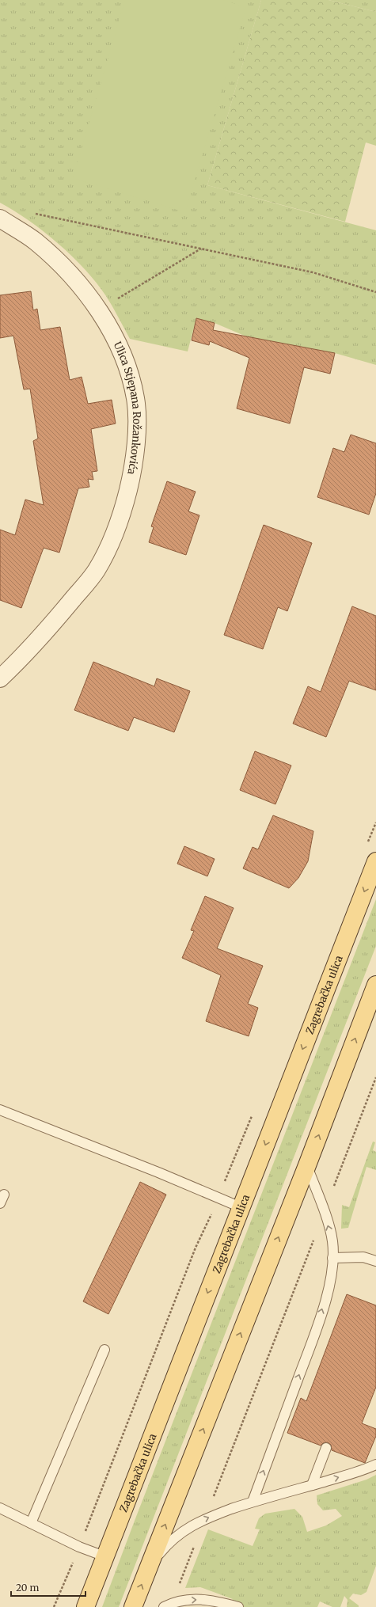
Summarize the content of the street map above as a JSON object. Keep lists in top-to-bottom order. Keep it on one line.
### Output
{"streets":{"main road":["Zagrebačka ulica"],"street":["Ulica Stjepana Rožankovića"]},"scale_bar":"20 m"}
